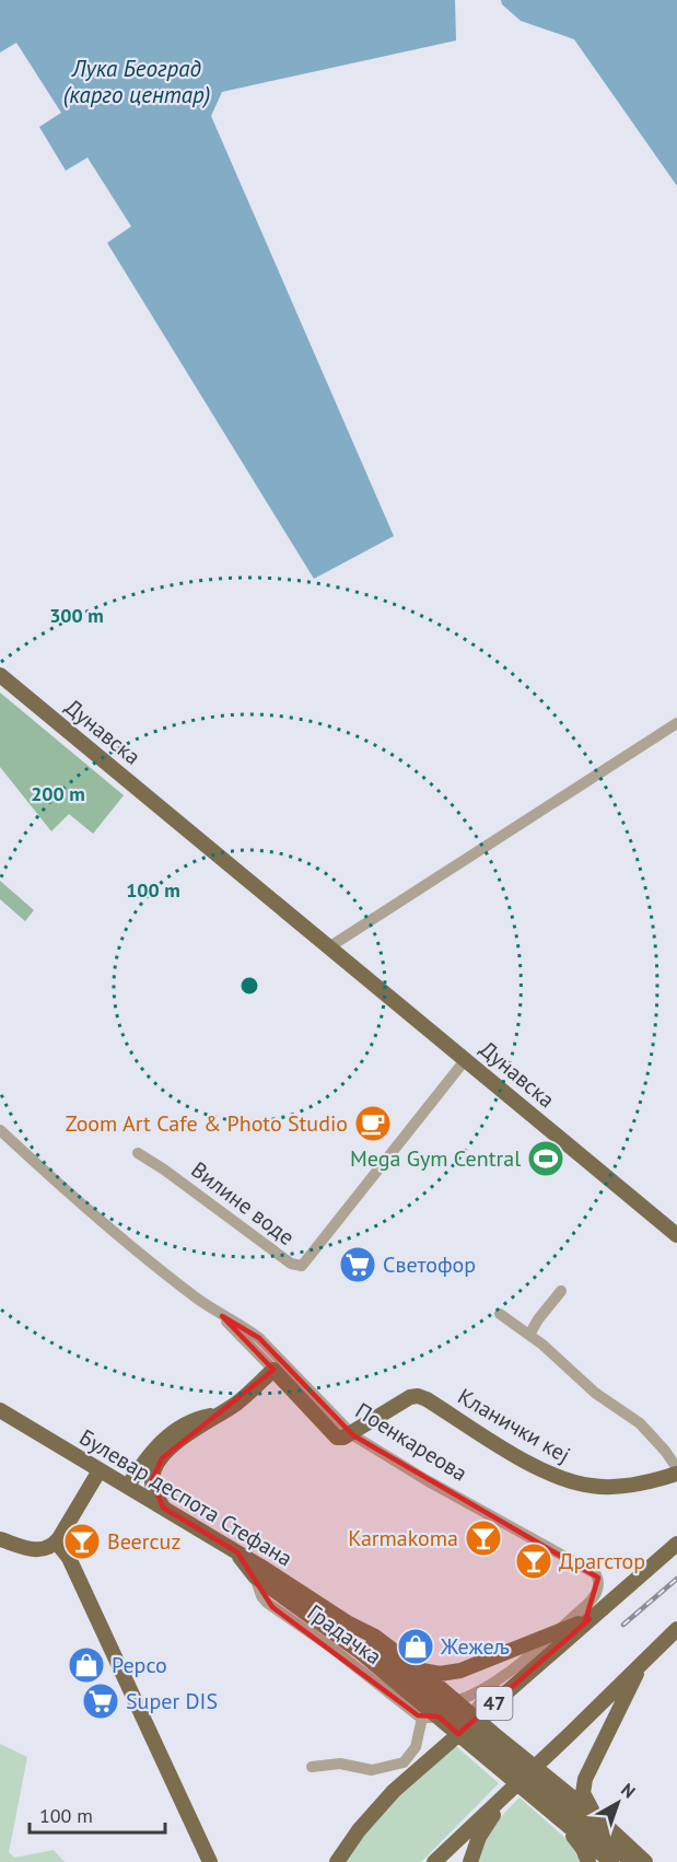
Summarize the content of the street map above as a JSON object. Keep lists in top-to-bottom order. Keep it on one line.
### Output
{"streets":{"main road":["Дунавска","Кланички кеј","Поенкареова","Булевар деспота Стефана","47"],"street":["Вилине воде","Градачка"]},"crossings":[["Дунавска","Вилине воде"],["Кланички кеј","Поенкареова"]],"water":["Лука Београд (карго центар)"],"places":{"cafe":["Zoom Art Cafe & Photo Studio"],"sports":["Mega Gym Central"],"supermarket":["Светофор","Super DIS"],"bar":["Karmakoma","Beercuz","Драгстор"],"shop":["Жежељ","Pepco"]},"scale_bar":"100 m","north":"top right","rings":["300 m","200 m","100 m"]}
